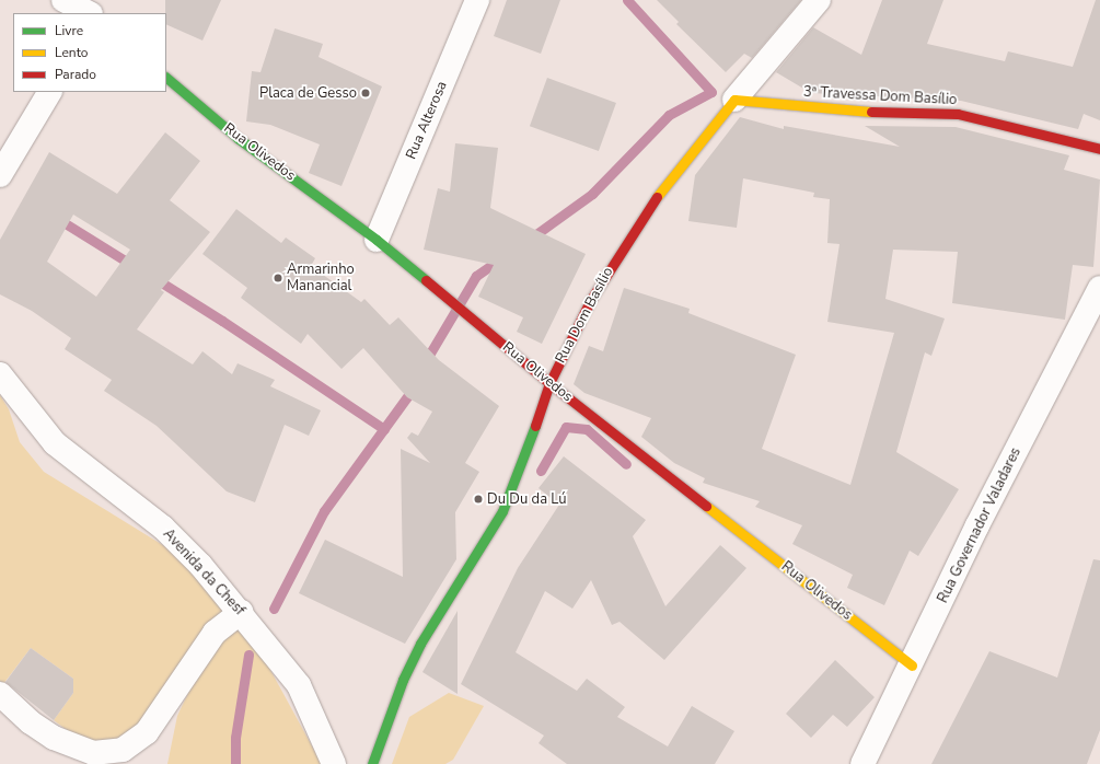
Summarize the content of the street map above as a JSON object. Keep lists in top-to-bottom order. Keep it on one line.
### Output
{"streets":{"street":["3ª Travessa Dom Basílio","Rua Alterosa","Rua Olivedos","Rua Dom Basílio","Rua Governador Valadares","Avenida da Chesf"]},"crossings":[["3ª Travessa Dom Basílio","Rua Dom Basílio"],["Rua Alterosa","Rua Olivedos"],["Rua Olivedos","Rua Dom Basílio"],["Rua Olivedos","Rua Governador Valadares"]],"places":["Placa de Gesso","Armarinho Manancial","Du Du da Lú"],"legend":["Livre","Lento","Parado"]}
